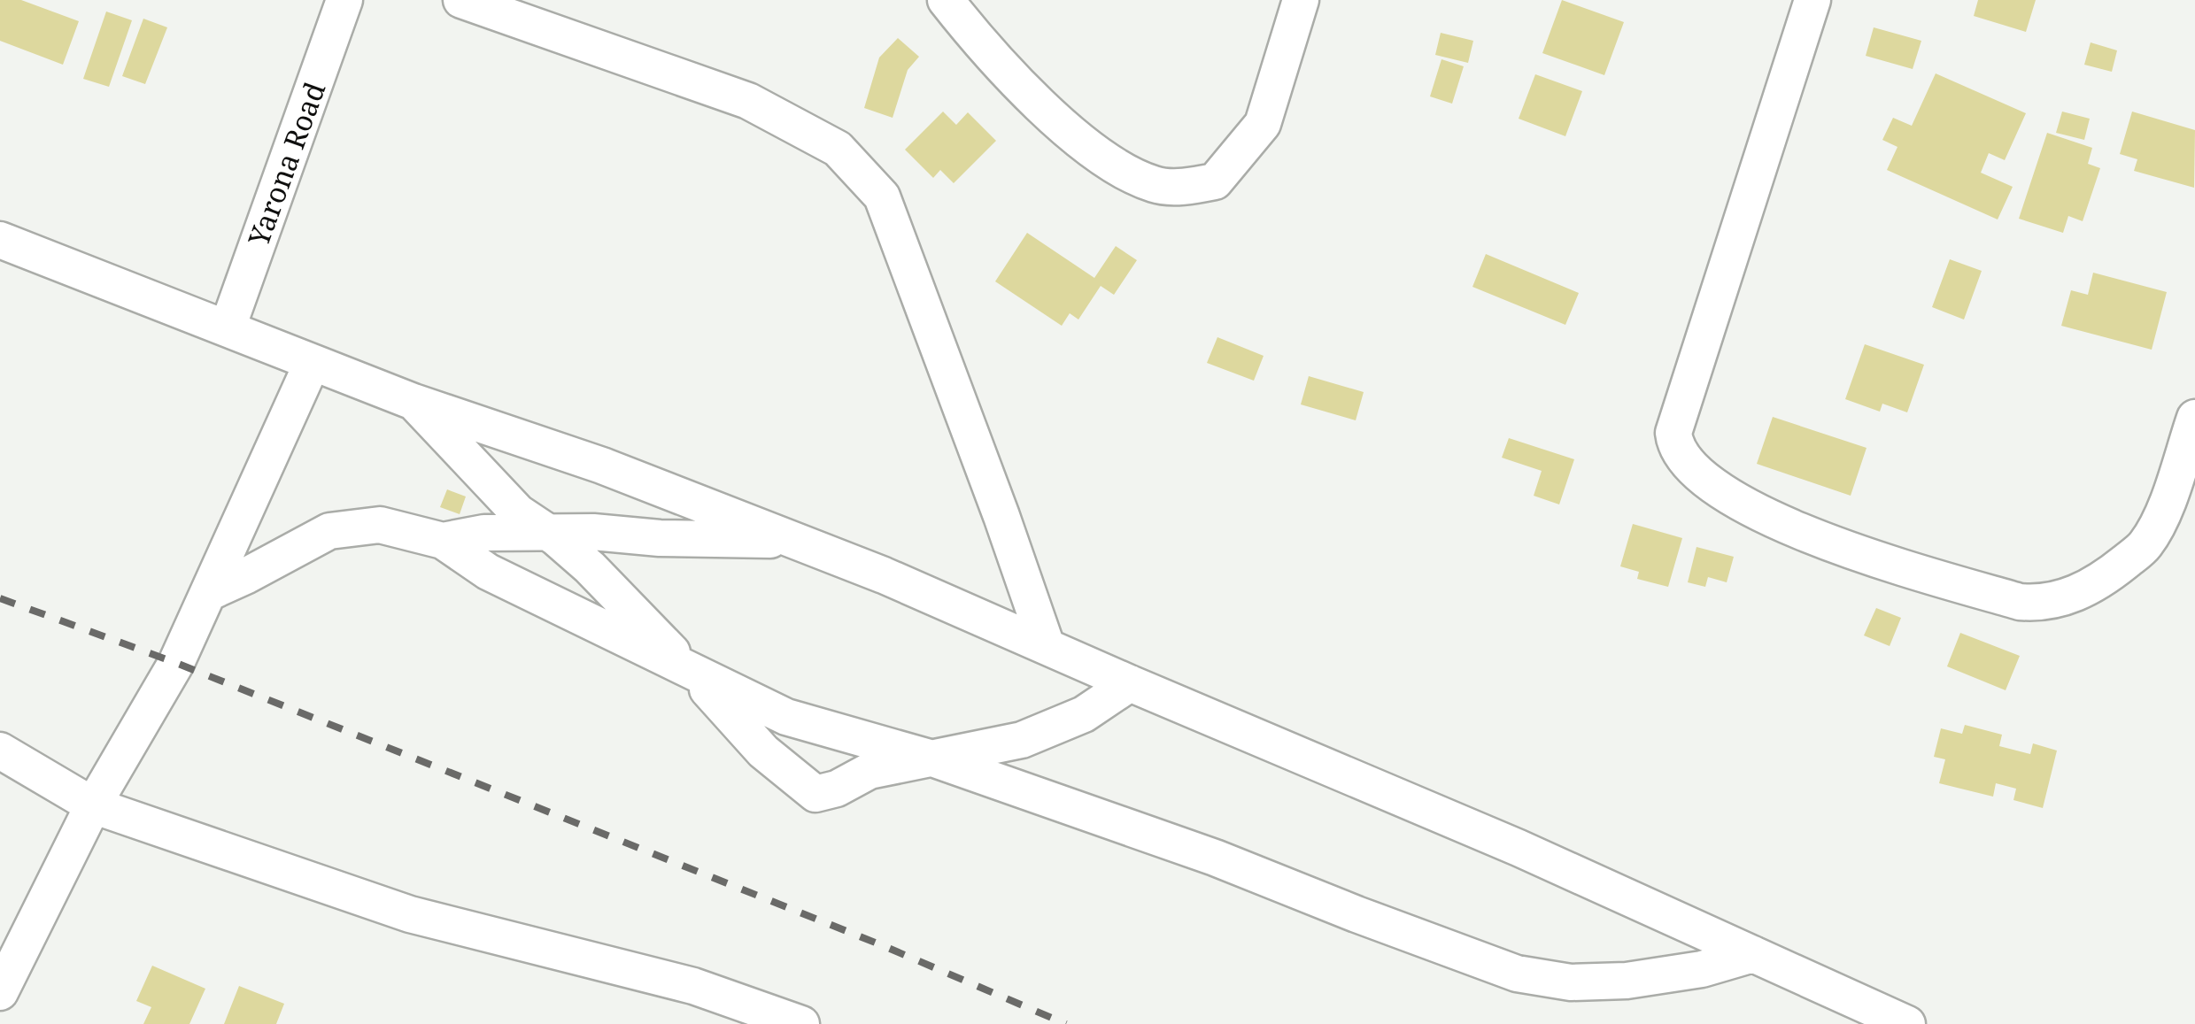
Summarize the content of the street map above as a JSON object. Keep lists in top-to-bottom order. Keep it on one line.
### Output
{"streets":{"street":["Yarona Road"]}}
